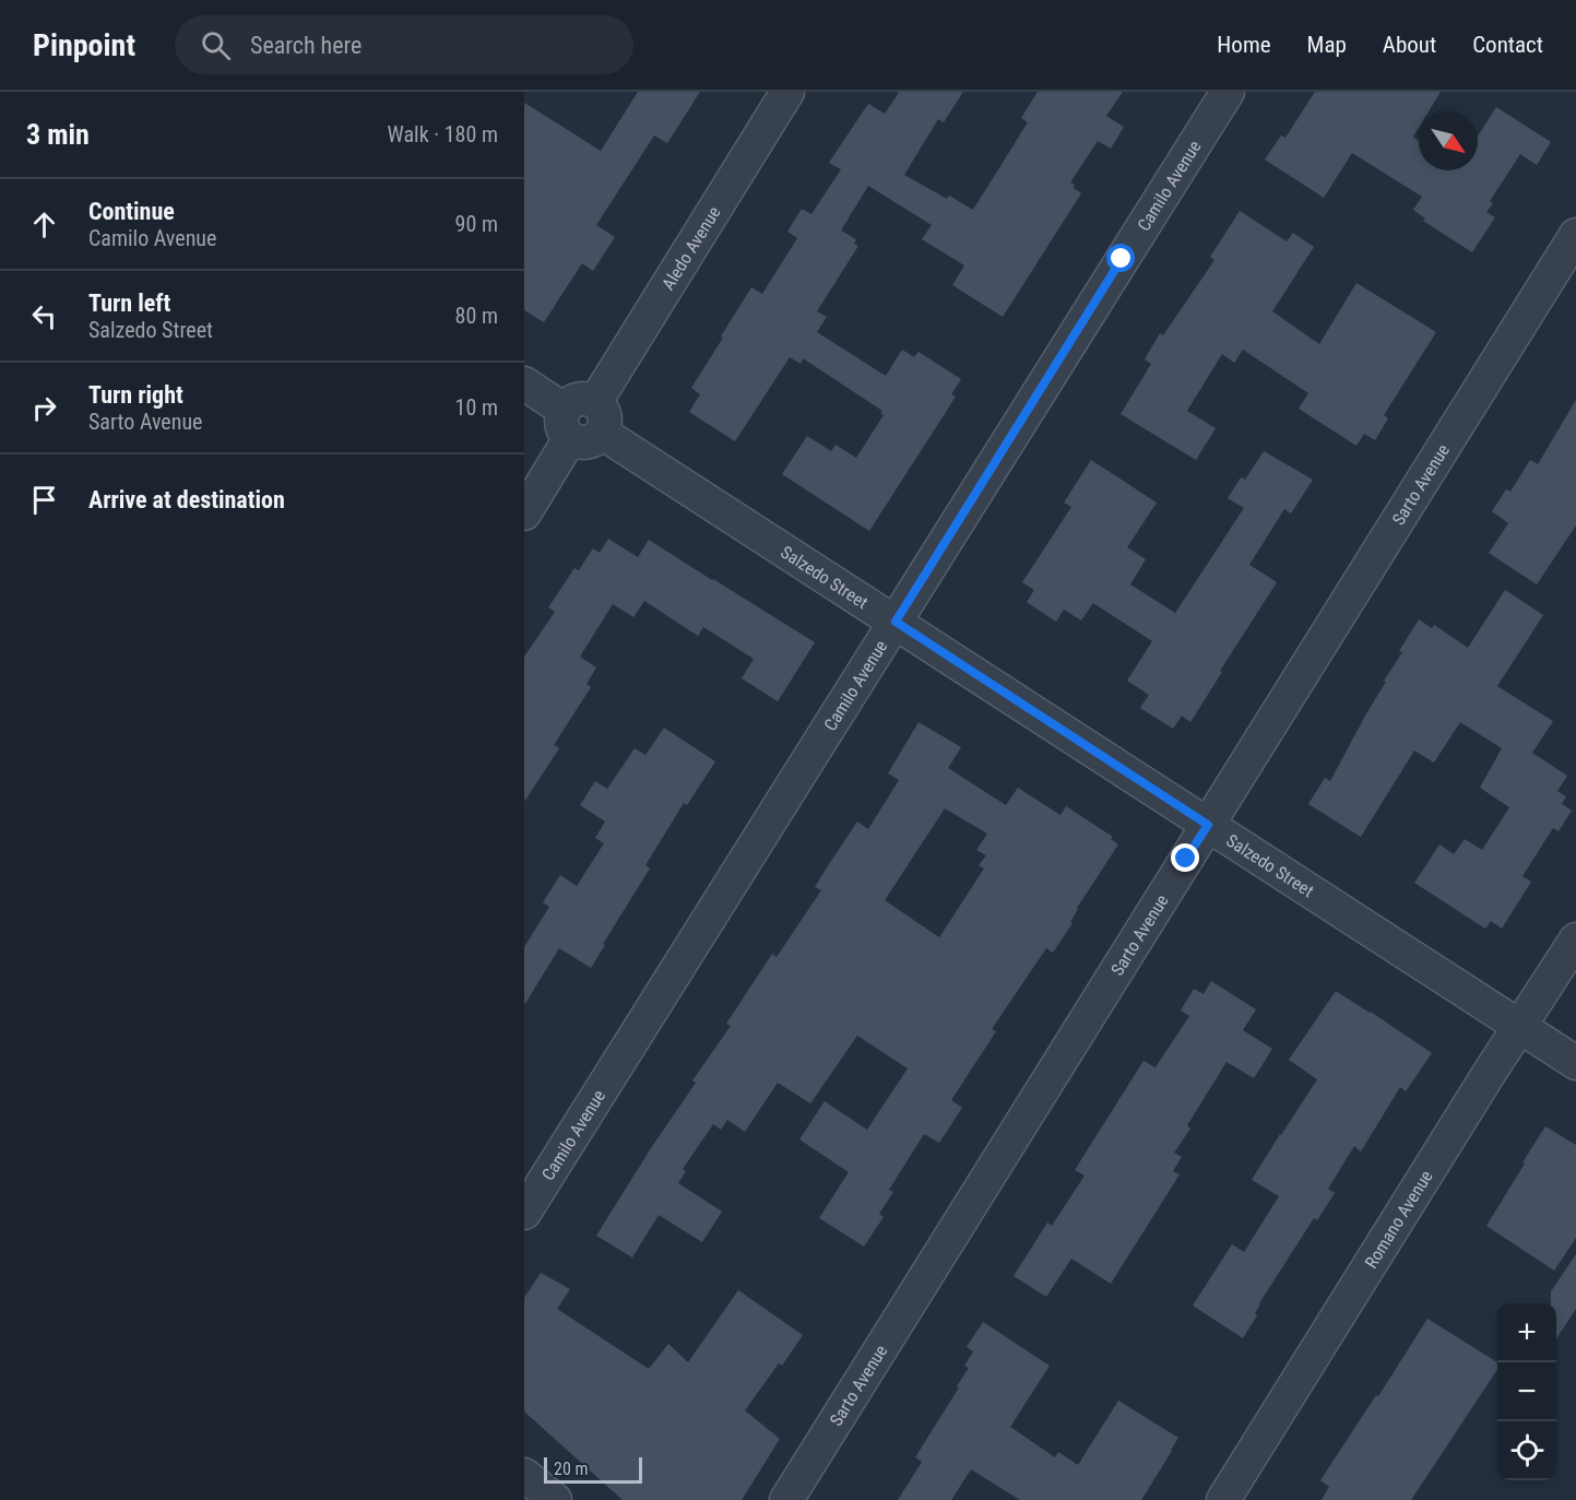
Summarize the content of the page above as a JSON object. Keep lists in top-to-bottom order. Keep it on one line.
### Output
{"streets":{"street":["Camilo Avenue","Aledo Avenue","Sarto Avenue","Salzedo Street","Romano Avenue"]},"crossings":[["Camilo Avenue","Salzedo Street"],["Aledo Avenue","Salzedo Street"],["Sarto Avenue","Salzedo Street"],["Salzedo Street","Romano Avenue"]],"scale_bar":"20 m","north":"bottom right","page":{"header":"Pinpoint","search":"Search here","nav":["Home","Map","About","Contact"],"heading":["3 min","Walk · 180 m"],"list":[["Continue","Camilo Avenue","90 m"],["Turn left","Salzedo Street","80 m"],["Turn right","Sarto Avenue","10 m"],"Arrive at destination"],"map_buttons":["+","−"],"scale":"20 m"}}
